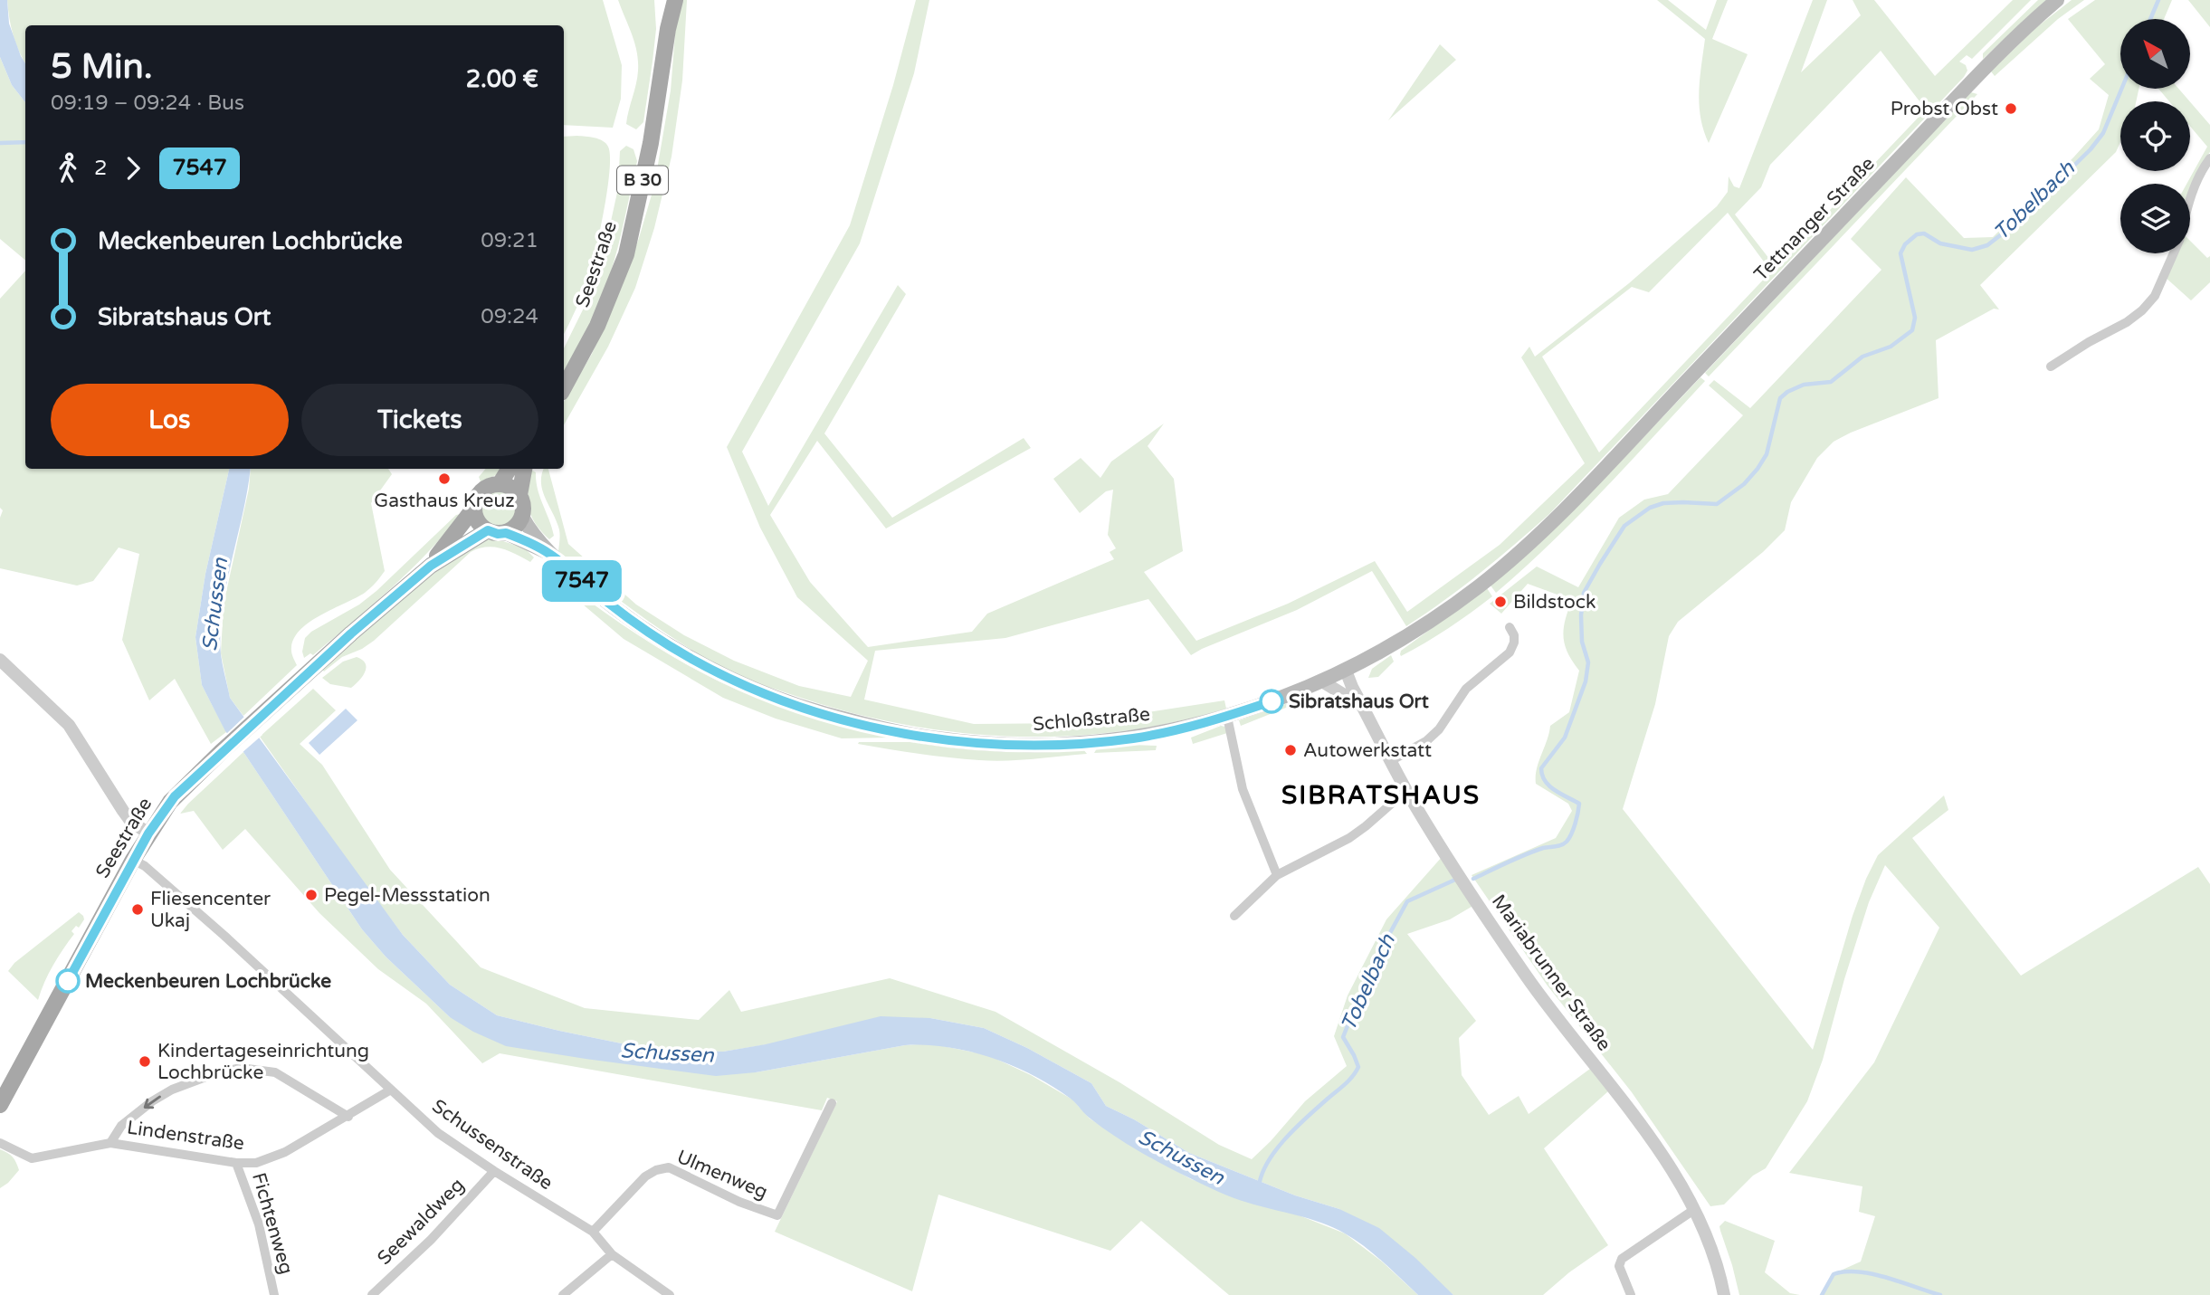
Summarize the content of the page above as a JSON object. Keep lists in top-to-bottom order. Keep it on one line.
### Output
{"streets":{"main road":["B 30","Tettnanger Straße","Seestraße","Schloßstraße"],"street":["Mariabrunner Straße","Lindenstraße","Schussenstraße","Ulmenweg","Seewaldweg","Fichtenweg"]},"crossings":[["Tettnanger Straße","Schloßstraße"],["Seestraße","Schloßstraße"],["Seestraße","Schussenstraße"],["Schloßstraße","Mariabrunner Straße"],["Lindenstraße","Schussenstraße"],["Lindenstraße","Fichtenweg"],["Schussenstraße","Ulmenweg"],["Schussenstraße","Seewaldweg"]],"districts":["SIBRATSHAUS"],"water":["Tobelbach","Schussen"],"places":["Probst Obst","Gasthaus Kreuz","Bildstock","Sibratshaus Ort","Autowerkstatt","Pegel-Messstation","Fliesencenter Ukaj","Meckenbeuren Lochbrücke","Kindertageseinrichtung Lochbrücke"],"lines":["bus line 7547"],"north":"top left","page":{"on_map":"7547","heading":["5 Min.","09:19 – 09:24 · Bus","2.00 €"],"legs":["2","7547"],"list":[{"name":"Meckenbeuren Lochbrücke","value":"09:21"},{"name":"Sibratshaus Ort","value":"09:24"}],"buttons":["Los","Tickets"]}}
